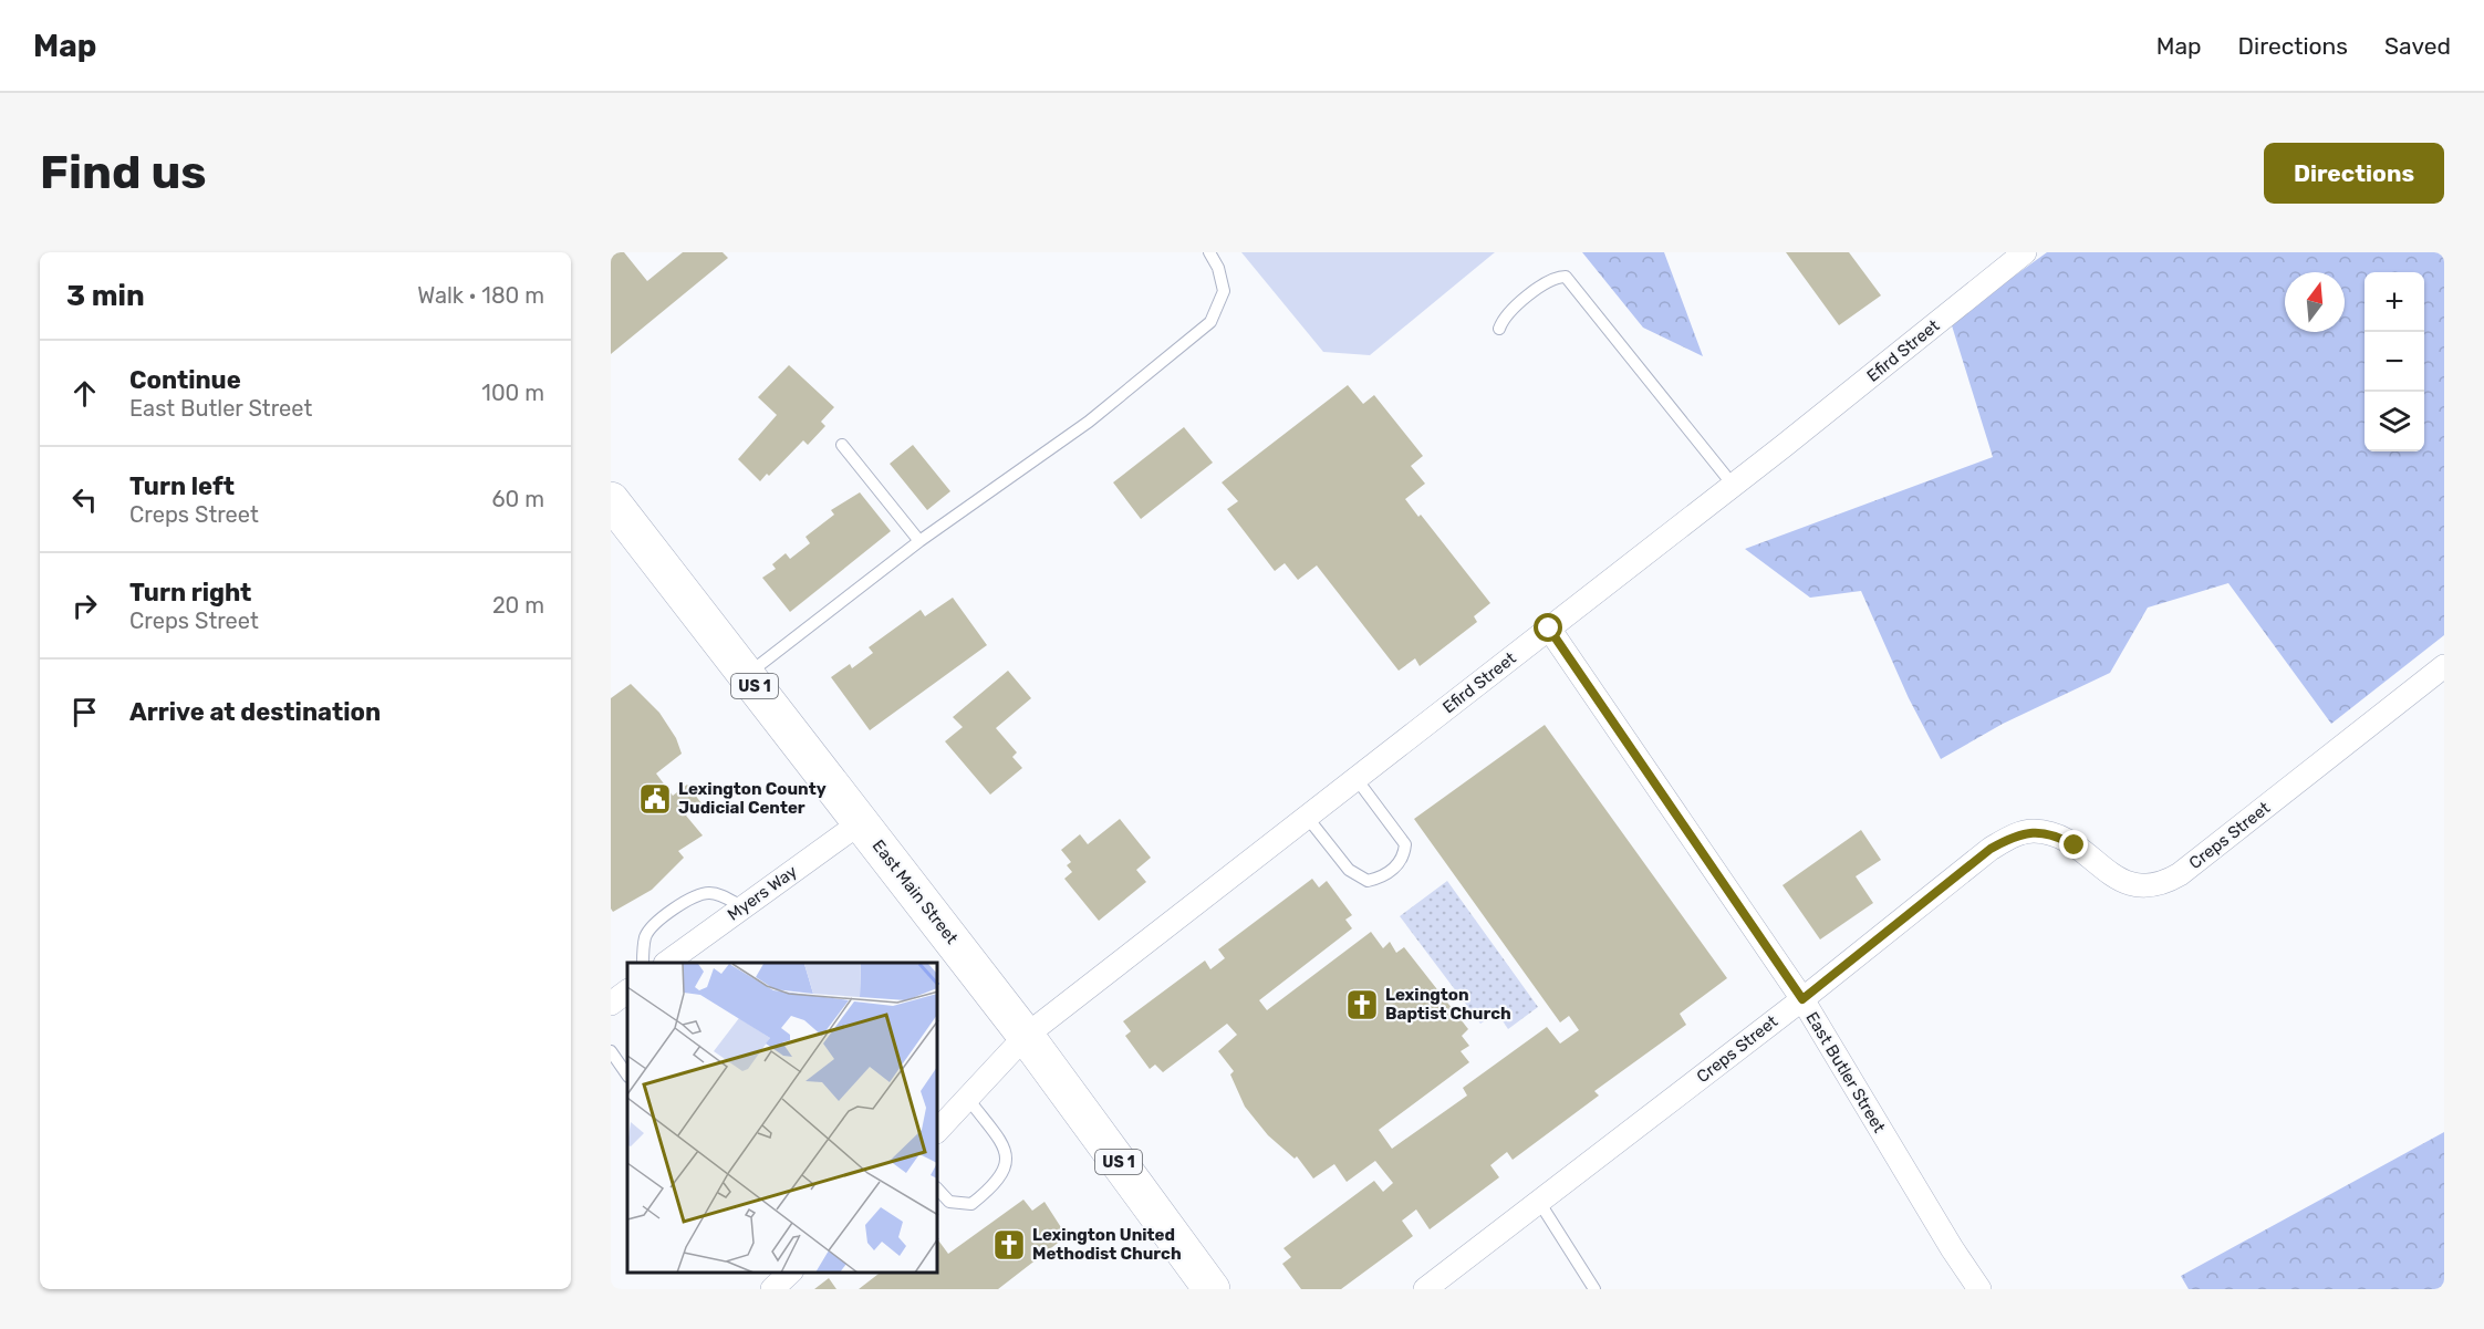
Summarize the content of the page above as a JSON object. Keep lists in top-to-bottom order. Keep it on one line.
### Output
{"streets":{"main road":["US 1","East Main Street"],"street":["Efird Street","Creps Street","Myers Way","East Butler Street"]},"crossings":[["Efird Street","East Main Street"],["Efird Street","East Butler Street"],["Creps Street","East Butler Street"],["East Main Street","Myers Way"]],"places":{"public building":["Lexington County Judicial Center"],"church":["Lexington Baptist Church","Lexington United Methodist Church"]},"north":"top","page":{"header":"Map","nav":["Map","Directions","Saved"],"buttons":"Directions","title":"Find us","heading":["3 min","Walk · 180 m"],"map_buttons":["+","−"],"list":[["Continue","East Butler Street","100 m"],["Turn left","Creps Street","60 m"],["Turn right","Creps Street","20 m"],"Arrive at destination"]}}
